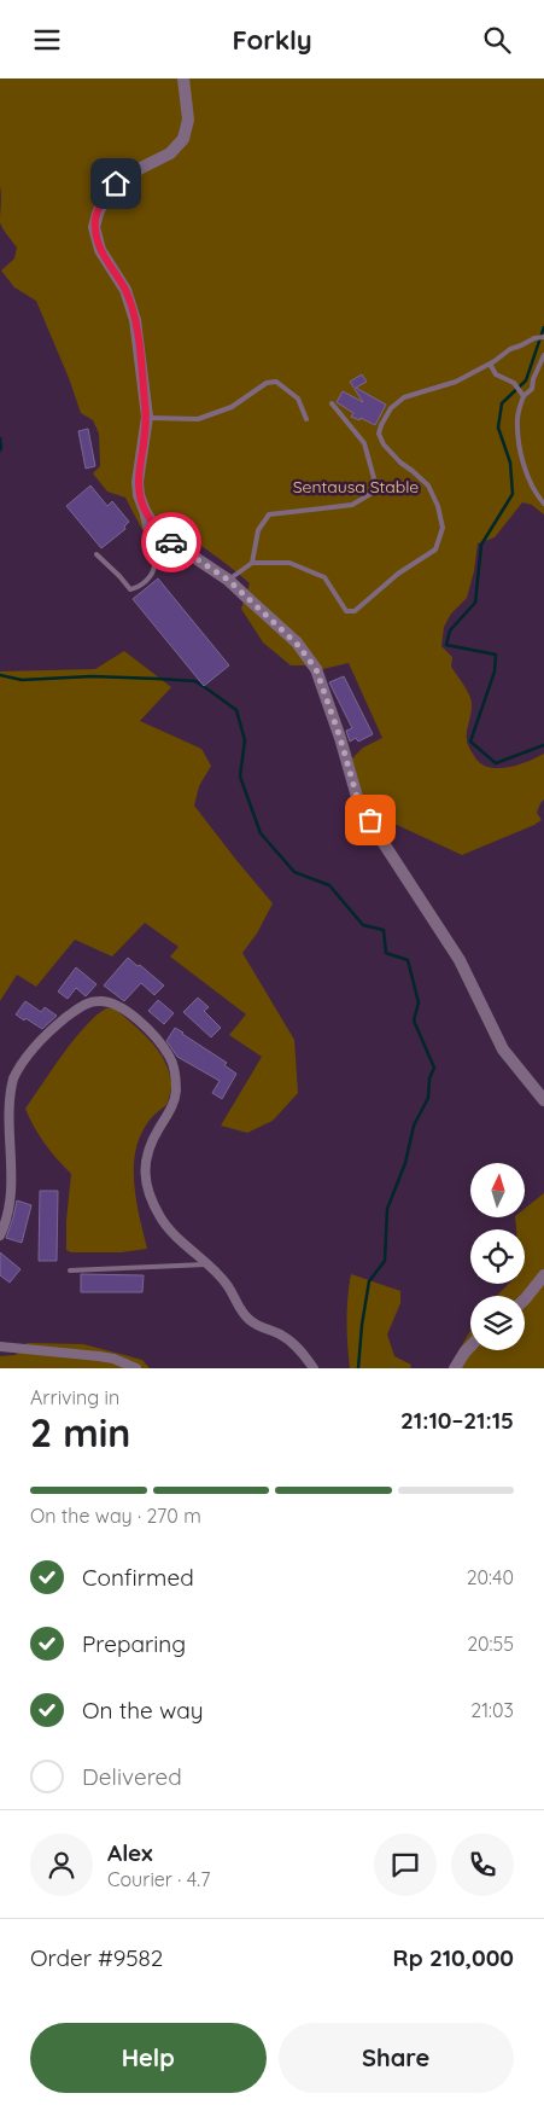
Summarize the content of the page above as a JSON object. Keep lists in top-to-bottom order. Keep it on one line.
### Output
{"parks":["Sentausa Stable"],"north":"top","page":{"header":"Forkly","heading":["2 min","Arriving in","21:10–21:15"],"panel":["Alex","Courier · 4.7","Order #9582","Rp 210,000"],"bar":"On the way · 270 m","list":[["Confirmed","20:40"],["Preparing","20:55"],["On the way","21:03"],"Delivered"],"buttons":["Help","Share"]}}
